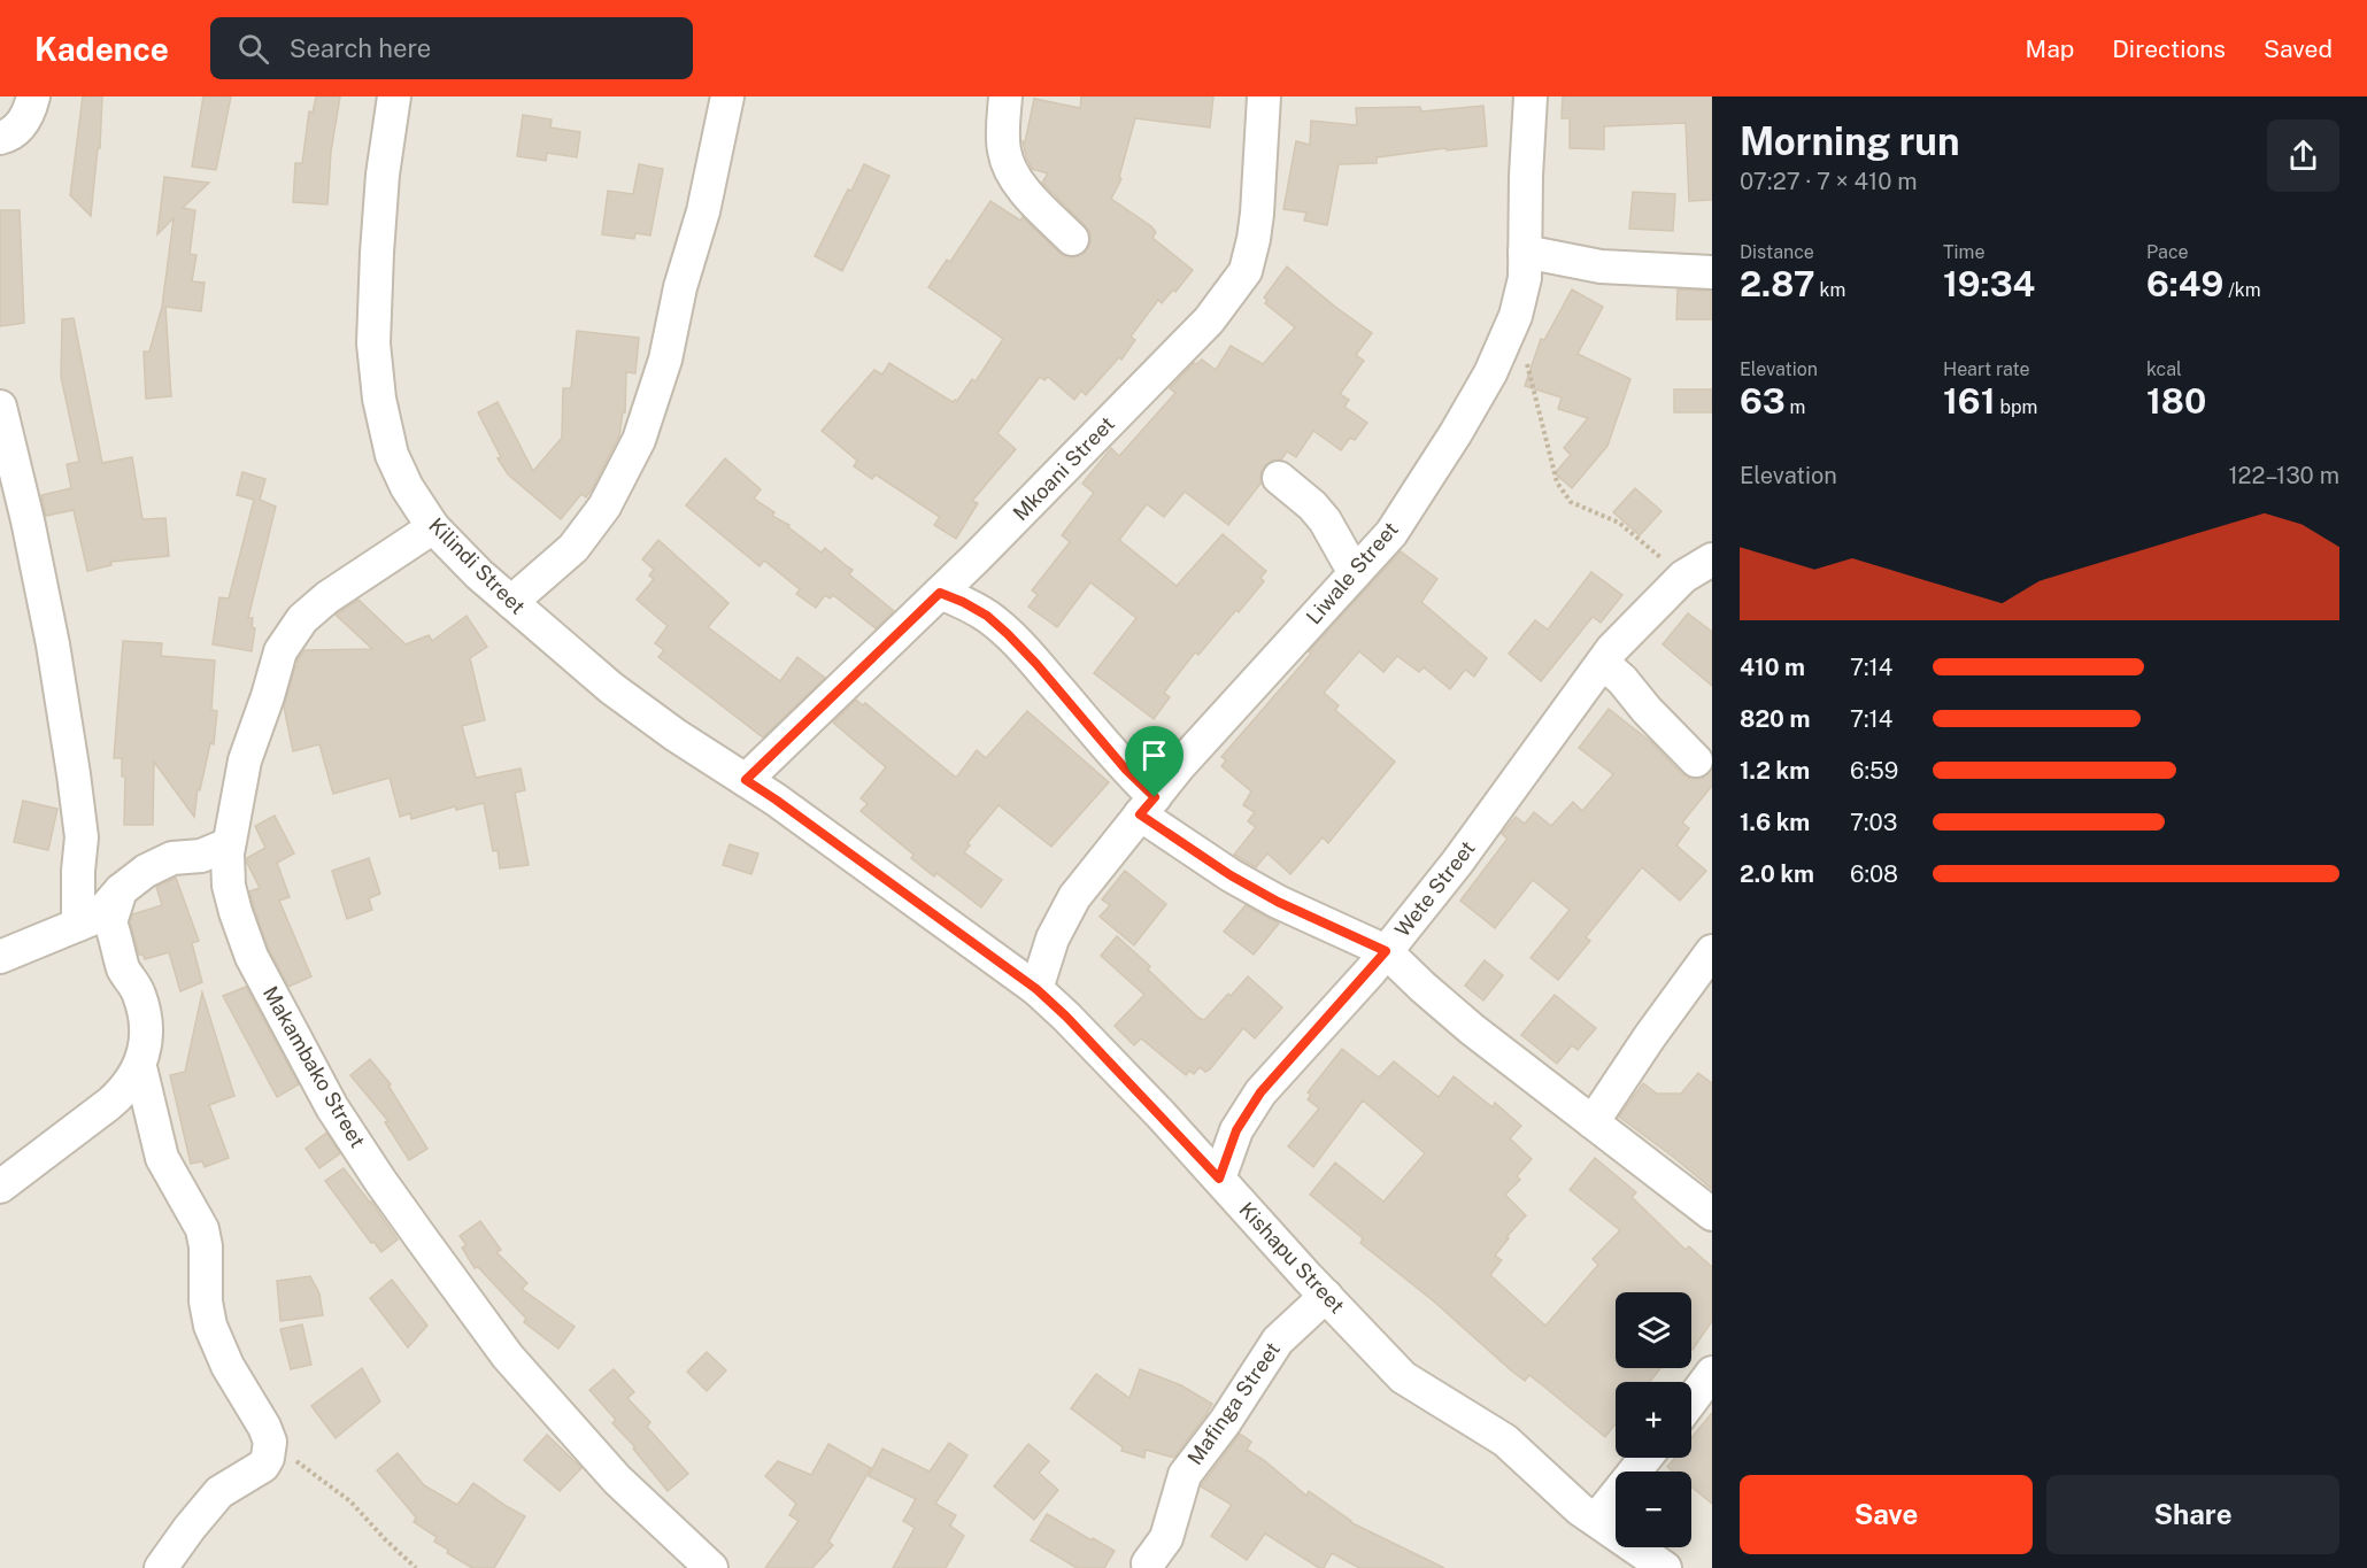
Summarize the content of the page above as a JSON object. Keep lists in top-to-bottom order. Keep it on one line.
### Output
{"streets":{"street":["Mkoani Street","Kilindi Street","Liwale Street","Wete Street","Makambako Street","Kishapu Street","Mafinga Street"]},"crossings":[["Mkoani Street","Kilindi Street"],["Kilindi Street","Makambako Street"],["Kilindi Street","Kishapu Street"],["Liwale Street","Kishapu Street"],["Wete Street","Kishapu Street"],["Kishapu Street","Mafinga Street"]],"page":{"header":"Kadence","search":"Search here","nav":["Map","Directions","Saved"],"heading":["Morning run","07:27 · 7 × 410 m"],"stats":[["Distance","2.87 km"],["Time","19:34"],["Pace","6:49 /km"],["Elevation","63 m"],["Heart rate","161 bpm"],["kcal","180"]],"chart":["Elevation","122–130 m"],"list":[{"name":"410 m","note":"7:14"},{"name":"820 m","note":"7:14"},{"name":"1.2 km","note":"6:59"},{"name":"1.6 km","note":"7:03"},{"name":"2.0 km","note":"6:08"}],"map_buttons":["+","−"],"buttons":["Save","Share"]}}
